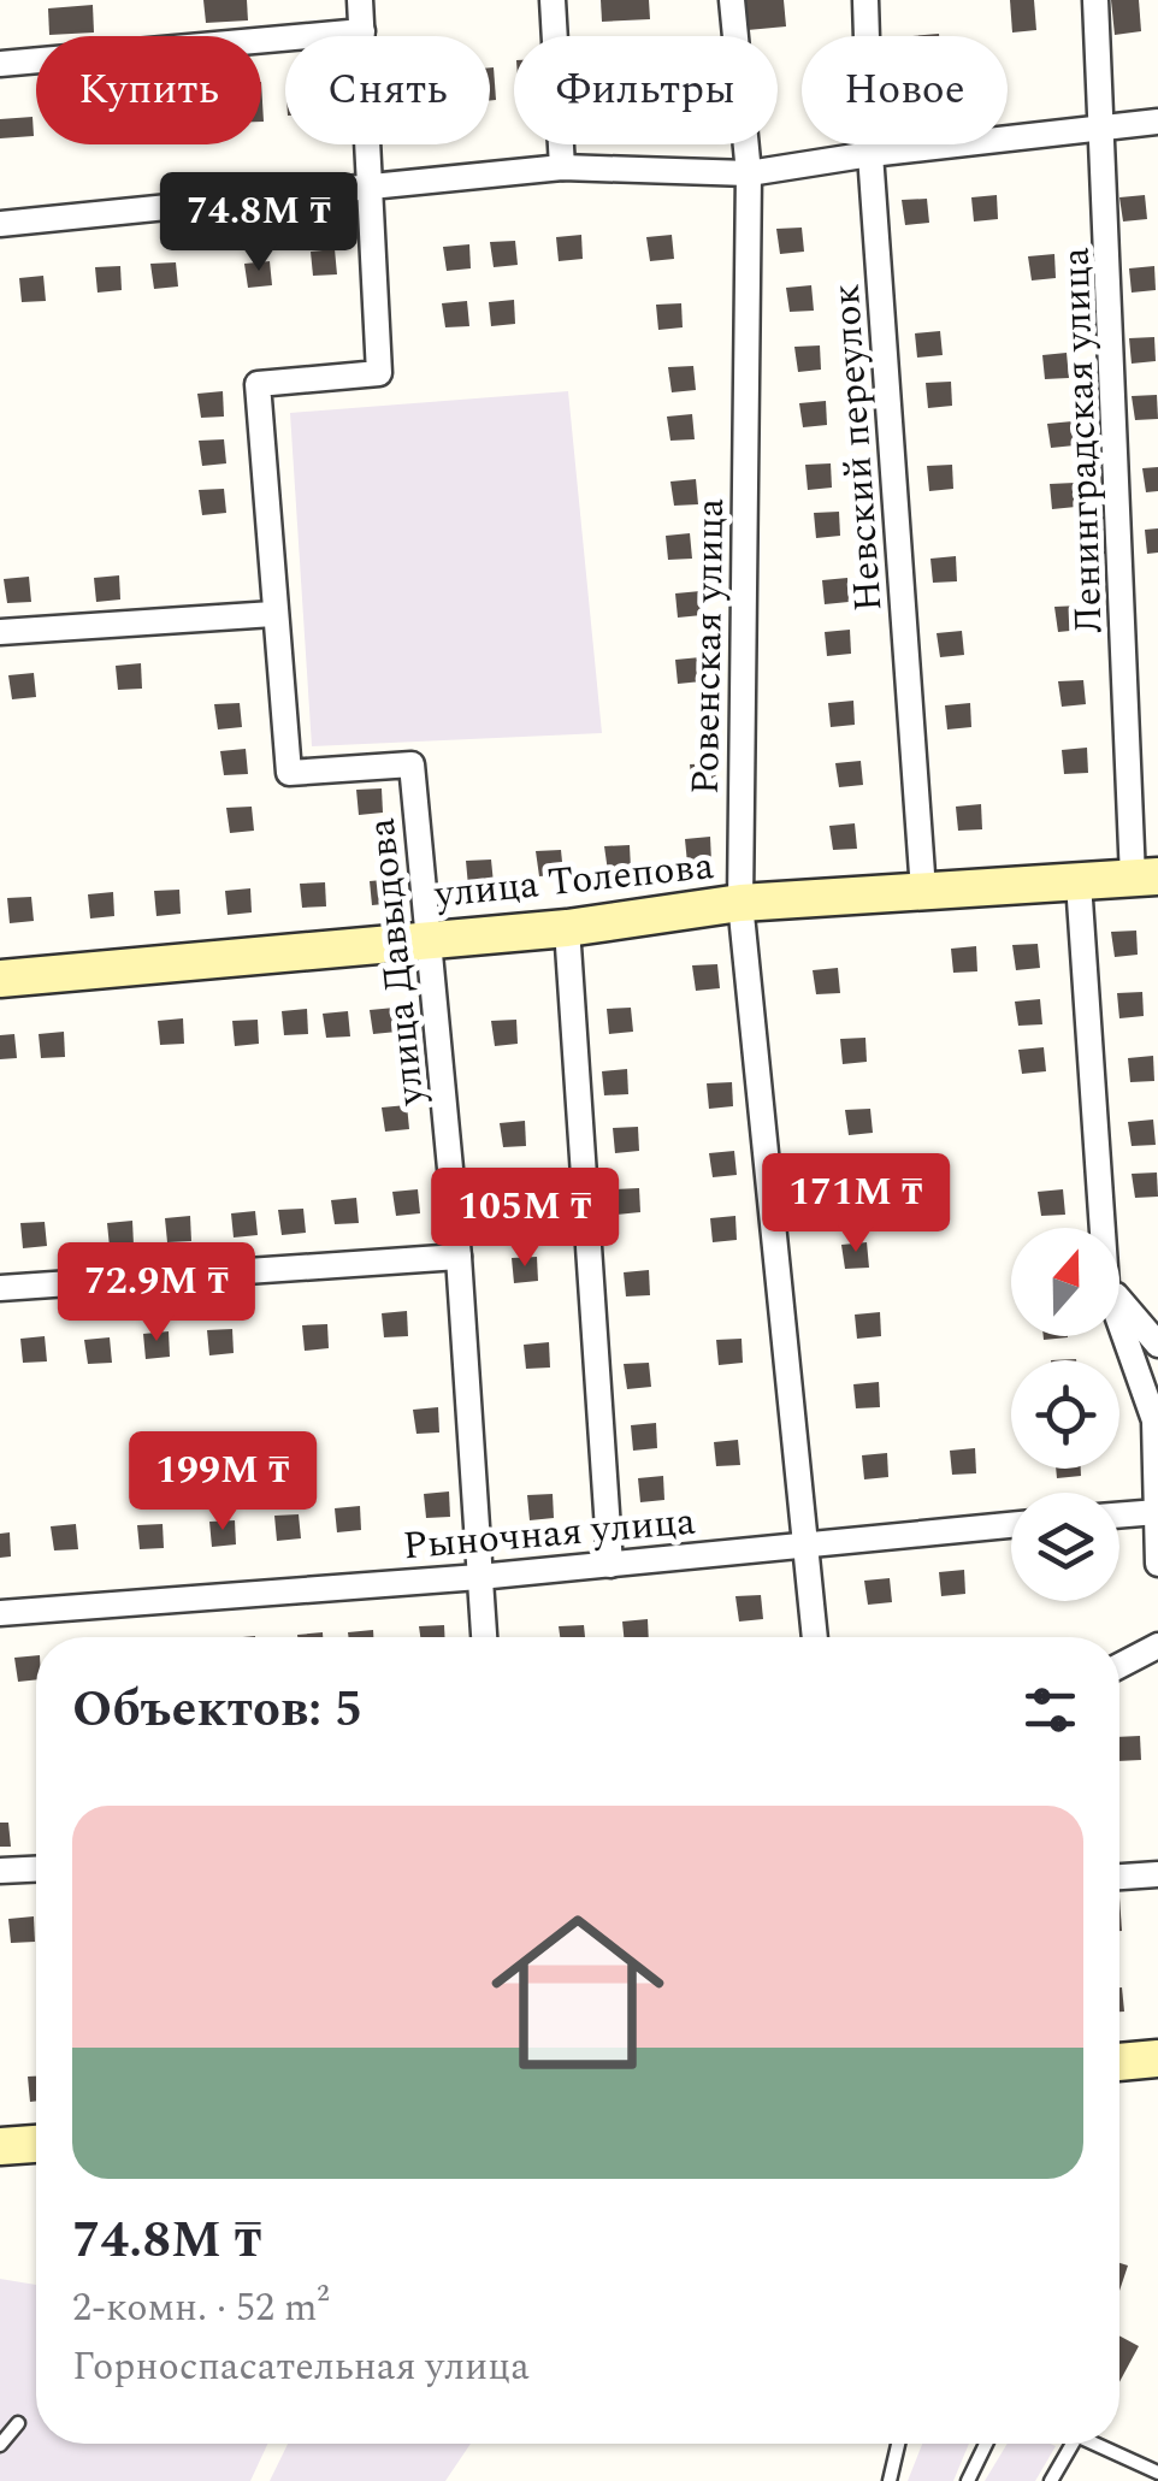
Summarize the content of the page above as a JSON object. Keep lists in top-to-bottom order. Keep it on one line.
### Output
{"streets":{"street":["Ленинградская улица","Невский переулок","Ровенская улица","улица Толепова","улица Давыдова","Рыночная улица"]},"crossings":[["Ленинградская улица","улица Толепова"],["Невский переулок","улица Толепова"],["Ровенская улица","улица Толепова"],["Ровенская улица","Рыночная улица"],["улица Толепова","улица Давыдова"],["улица Давыдова","Рыночная улица"]],"north":"top","page":{"chip":["Купить","Снять","Фильтры","Новое"],"price":["74.8M ₸","171M ₸","105M ₸","72.9M ₸","199M ₸"],"heading":"Объектов: 5","list":[{"name":"74.8M ₸","note":"2-комн. · 52 m² · Горноспасательная улица"}]}}
